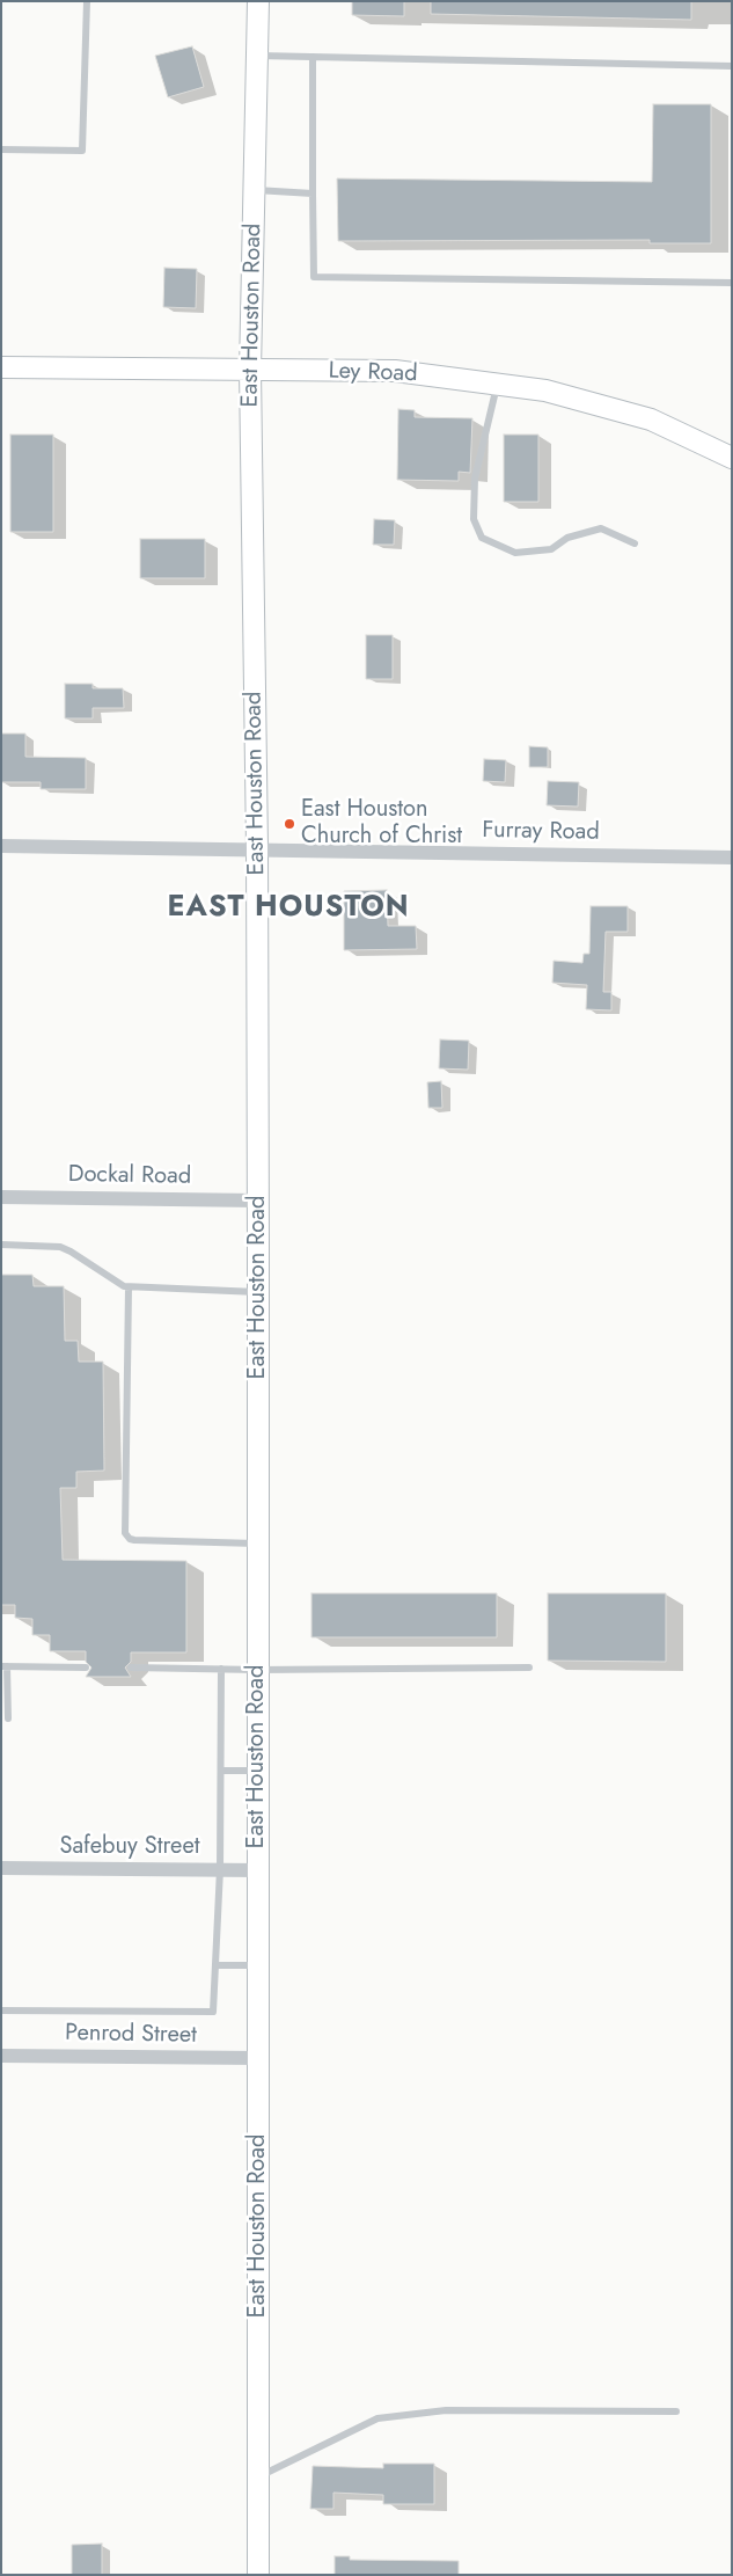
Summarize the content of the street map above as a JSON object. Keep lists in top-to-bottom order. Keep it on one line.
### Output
{"streets":{"street":["East Houston Road","Ley Road","Furray Road","Dockal Road","Safebuy Street","Penrod Street"]},"crossings":[["East Houston Road","Ley Road"],["East Houston Road","Furray Road"],["East Houston Road","Dockal Road"],["East Houston Road","Safebuy Street"],["East Houston Road","Penrod Street"]],"districts":["EAST HOUSTON"],"places":["East Houston Church of Christ"]}
